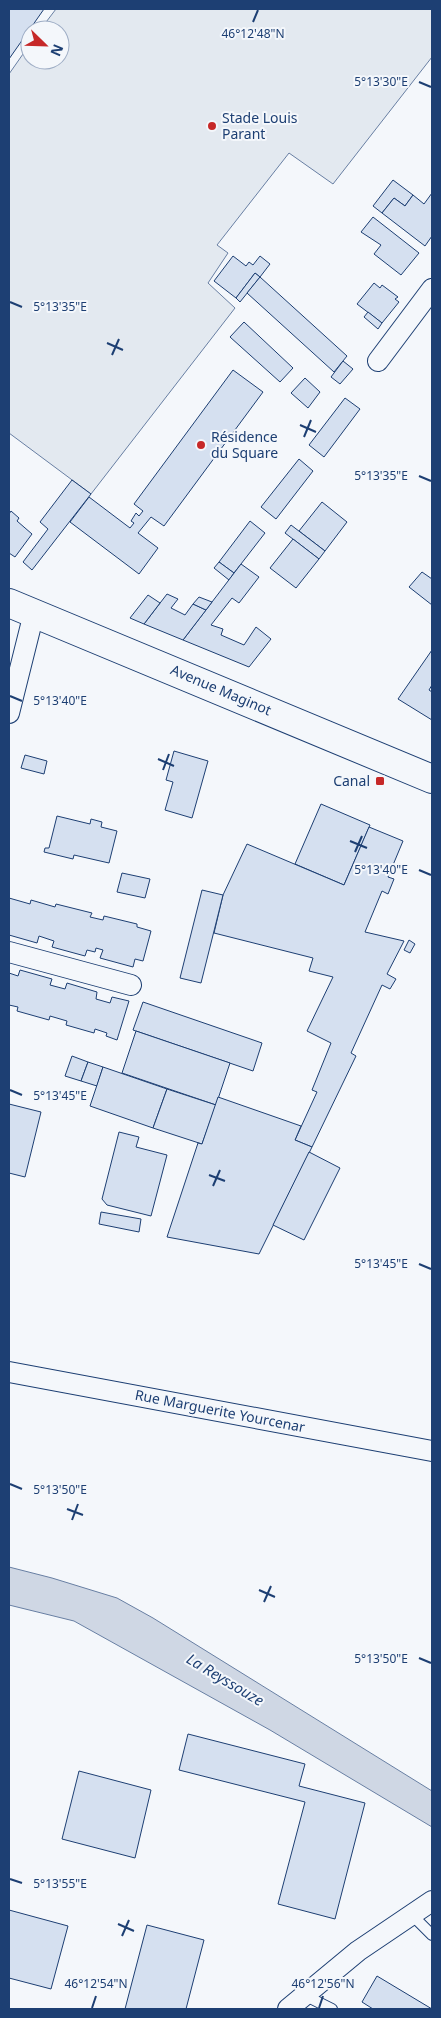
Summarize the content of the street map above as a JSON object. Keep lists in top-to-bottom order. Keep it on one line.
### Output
{"streets":{"main road":["Avenue Maginot"],"street":["Rue Marguerite Yourcenar"]},"water":["La Reyssouze"],"places":{"other":["Stade Louis Parant","Résidence du Square"],"transit":["Canal"]},"north":"bottom right","coordinates":["46°12'48\"N","5°13'30\"E","5°13'35\"E","5°13'40\"E","5°13'45\"E","5°13'50\"E","5°13'55\"E","46°12'54\"N","46°12'56\"N"]}
